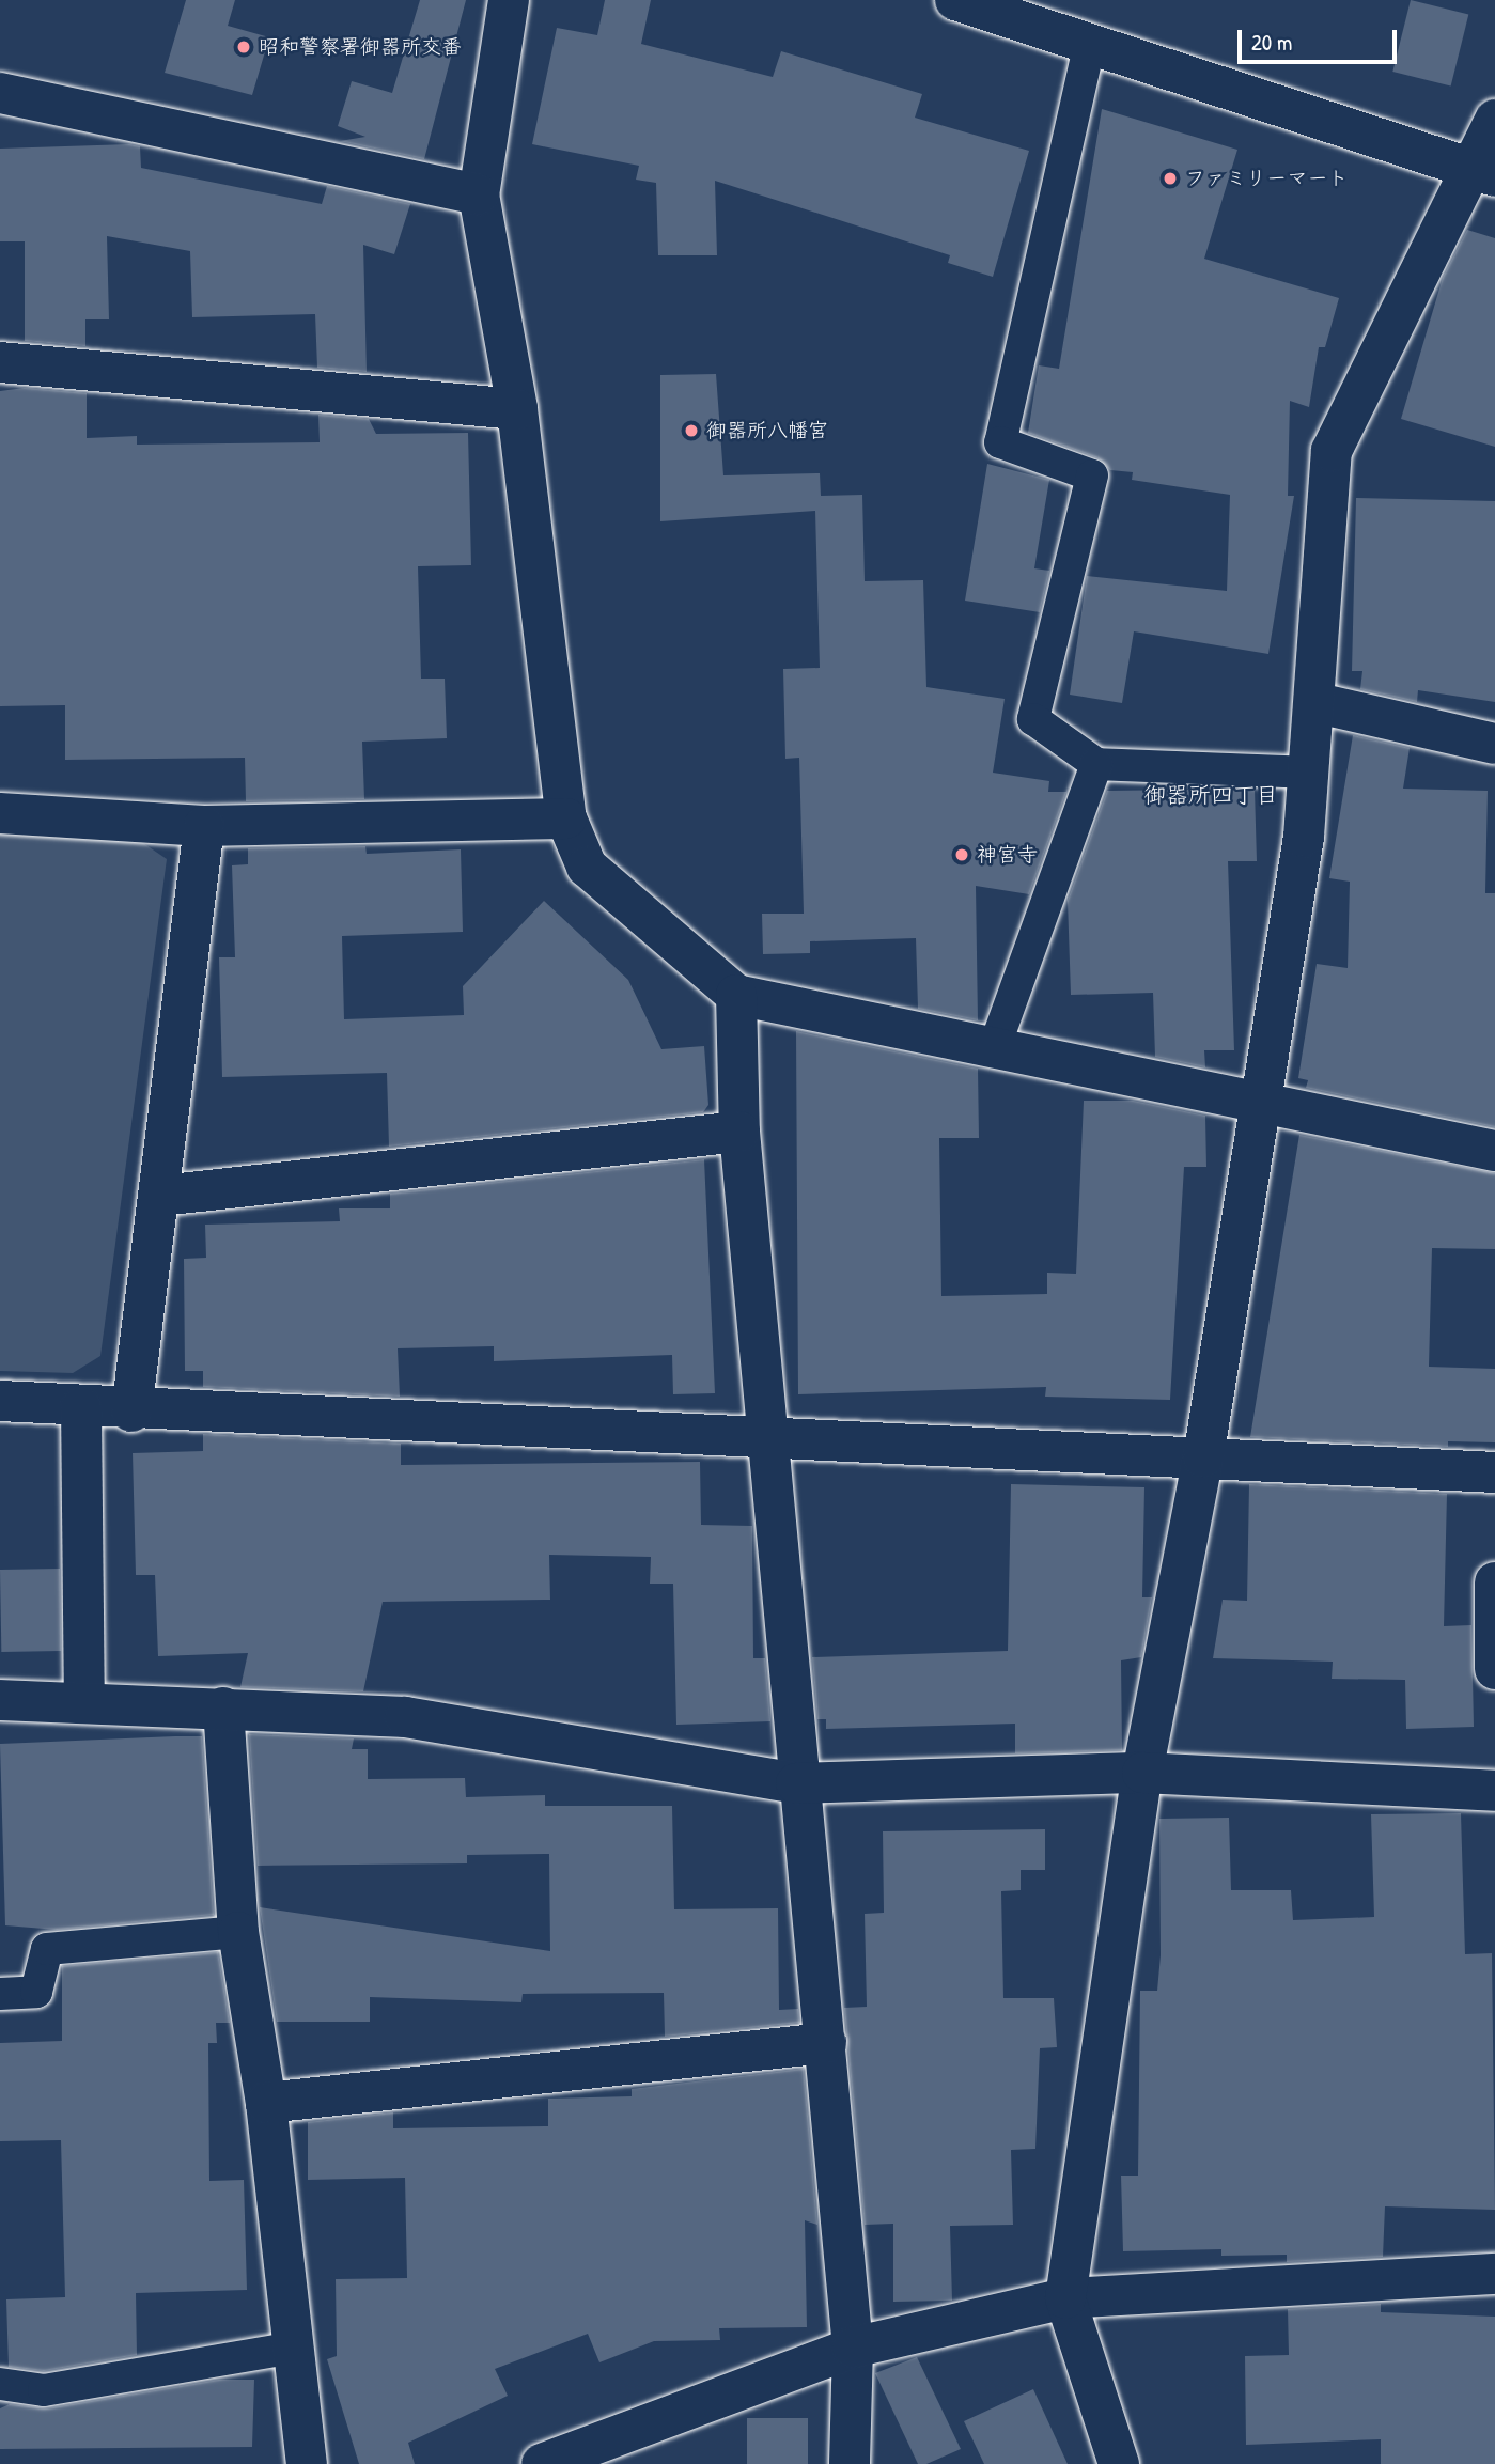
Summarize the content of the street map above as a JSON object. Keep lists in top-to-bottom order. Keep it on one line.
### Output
{"districts":["御器所四丁目"],"places":["昭和警察署御器所交番","ファミリーマート","御器所八幡宮","神宮寺"],"scale_bar":"20 m"}
